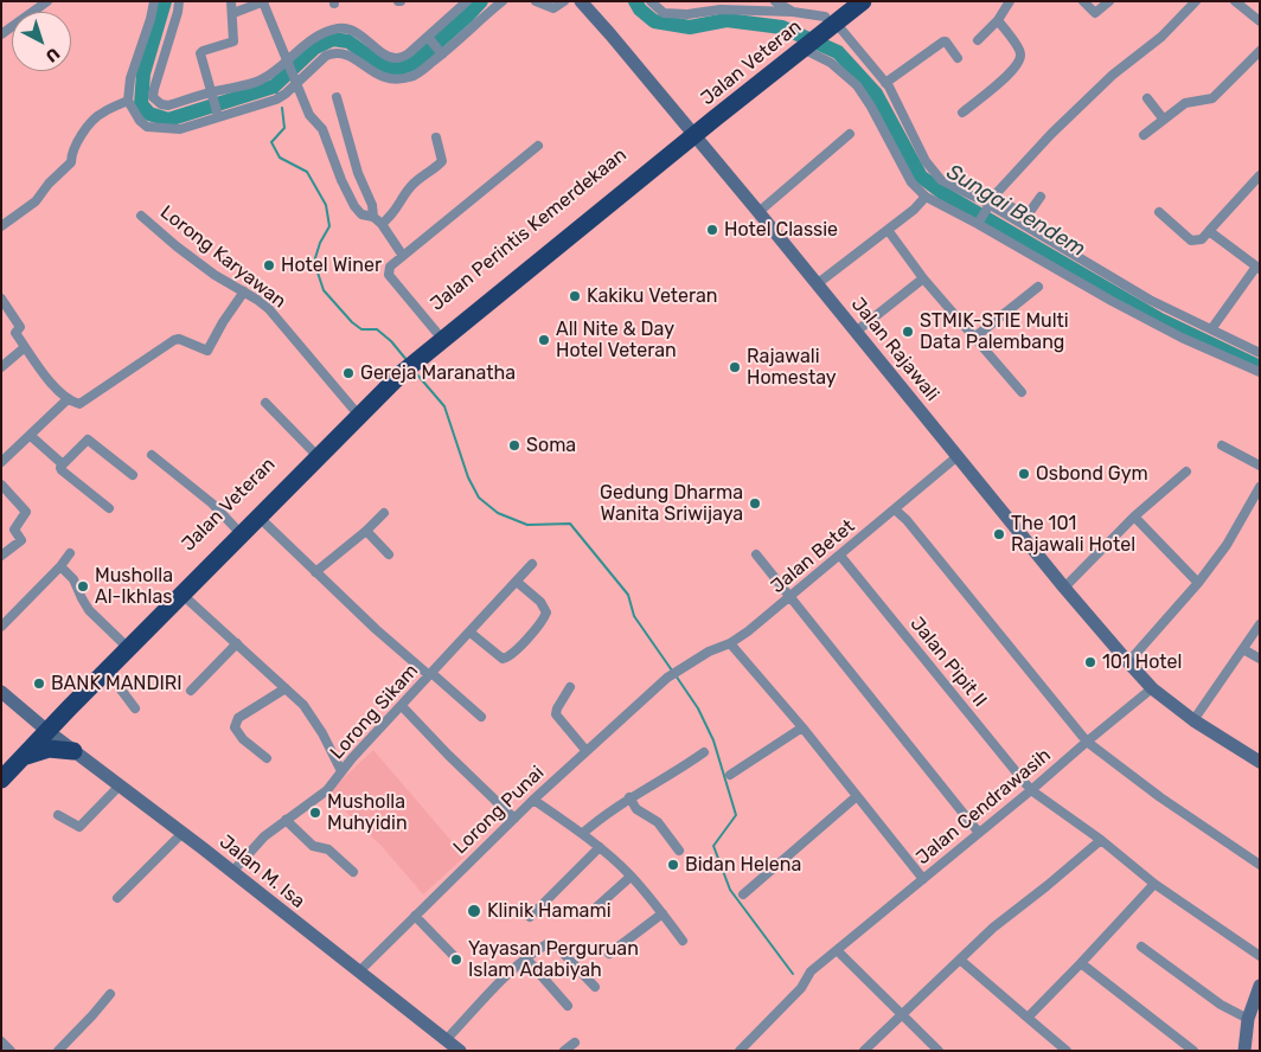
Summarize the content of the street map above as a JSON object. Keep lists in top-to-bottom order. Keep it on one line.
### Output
{"streets":{"highway":["Jalan Veteran","Jalan Perintis Kemerdekaan"],"street":["Lorong Karyawan","Jalan Rajawali","Jalan Betet","Jalan Pipit II","Lorong Sikam","Jalan Cendrawasih","Lorong Punai","Jalan M. Isa"]},"crossings":[["Jalan Veteran","Jalan Perintis Kemerdekaan"],["Jalan Veteran","Lorong Karyawan"],["Jalan Veteran","Jalan Rajawali"],["Jalan Veteran","Jalan M. Isa"],["Jalan Perintis Kemerdekaan","Jalan Rajawali"],["Jalan Rajawali","Jalan Betet"],["Jalan Rajawali","Jalan Cendrawasih"],["Jalan Betet","Jalan Pipit II"],["Jalan Betet","Lorong Punai"],["Jalan Pipit II","Jalan Cendrawasih"],["Lorong Sikam","Jalan M. Isa"],["Lorong Punai","Jalan M. Isa"]],"water":["Sungai Bendem"],"places":["Hotel Classie","Hotel Winer","Kakiku Veteran","STMIK-STIE Multi Data Palembang","All Nite & Day Hotel Veteran","Rajawali Homestay","Gereja Maranatha","Soma","Osbond Gym","Gedung Dharma Wanita Sriwijaya","The 101 Rajawali Hotel","Musholla Al-Ikhlas","101 Hotel","BANK MANDIRI","Musholla Muhyidin","Bidan Helena","Klinik Hamami","Yayasan Perguruan Islam Adabiyah"],"north":"bottom right"}
